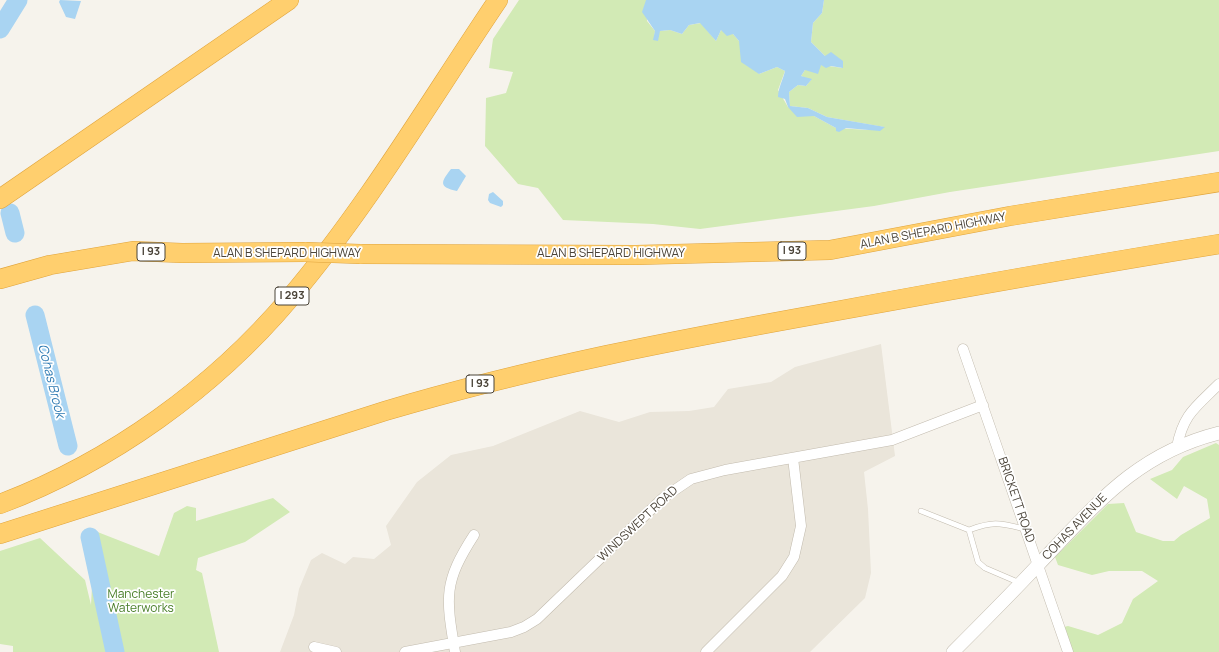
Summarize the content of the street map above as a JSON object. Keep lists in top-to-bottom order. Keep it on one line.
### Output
{"streets":{"highway":["ALAN B SHEPARD HIGHWAY","I 93","I 293"],"street":["BRICKETT ROAD","WINDSWEPT ROAD","COHAS AVENUE"]},"crossings":[["BRICKETT ROAD","WINDSWEPT ROAD"],["BRICKETT ROAD","COHAS AVENUE"]],"water":["Cohas Brook"],"parks":["Manchester Waterworks"]}
